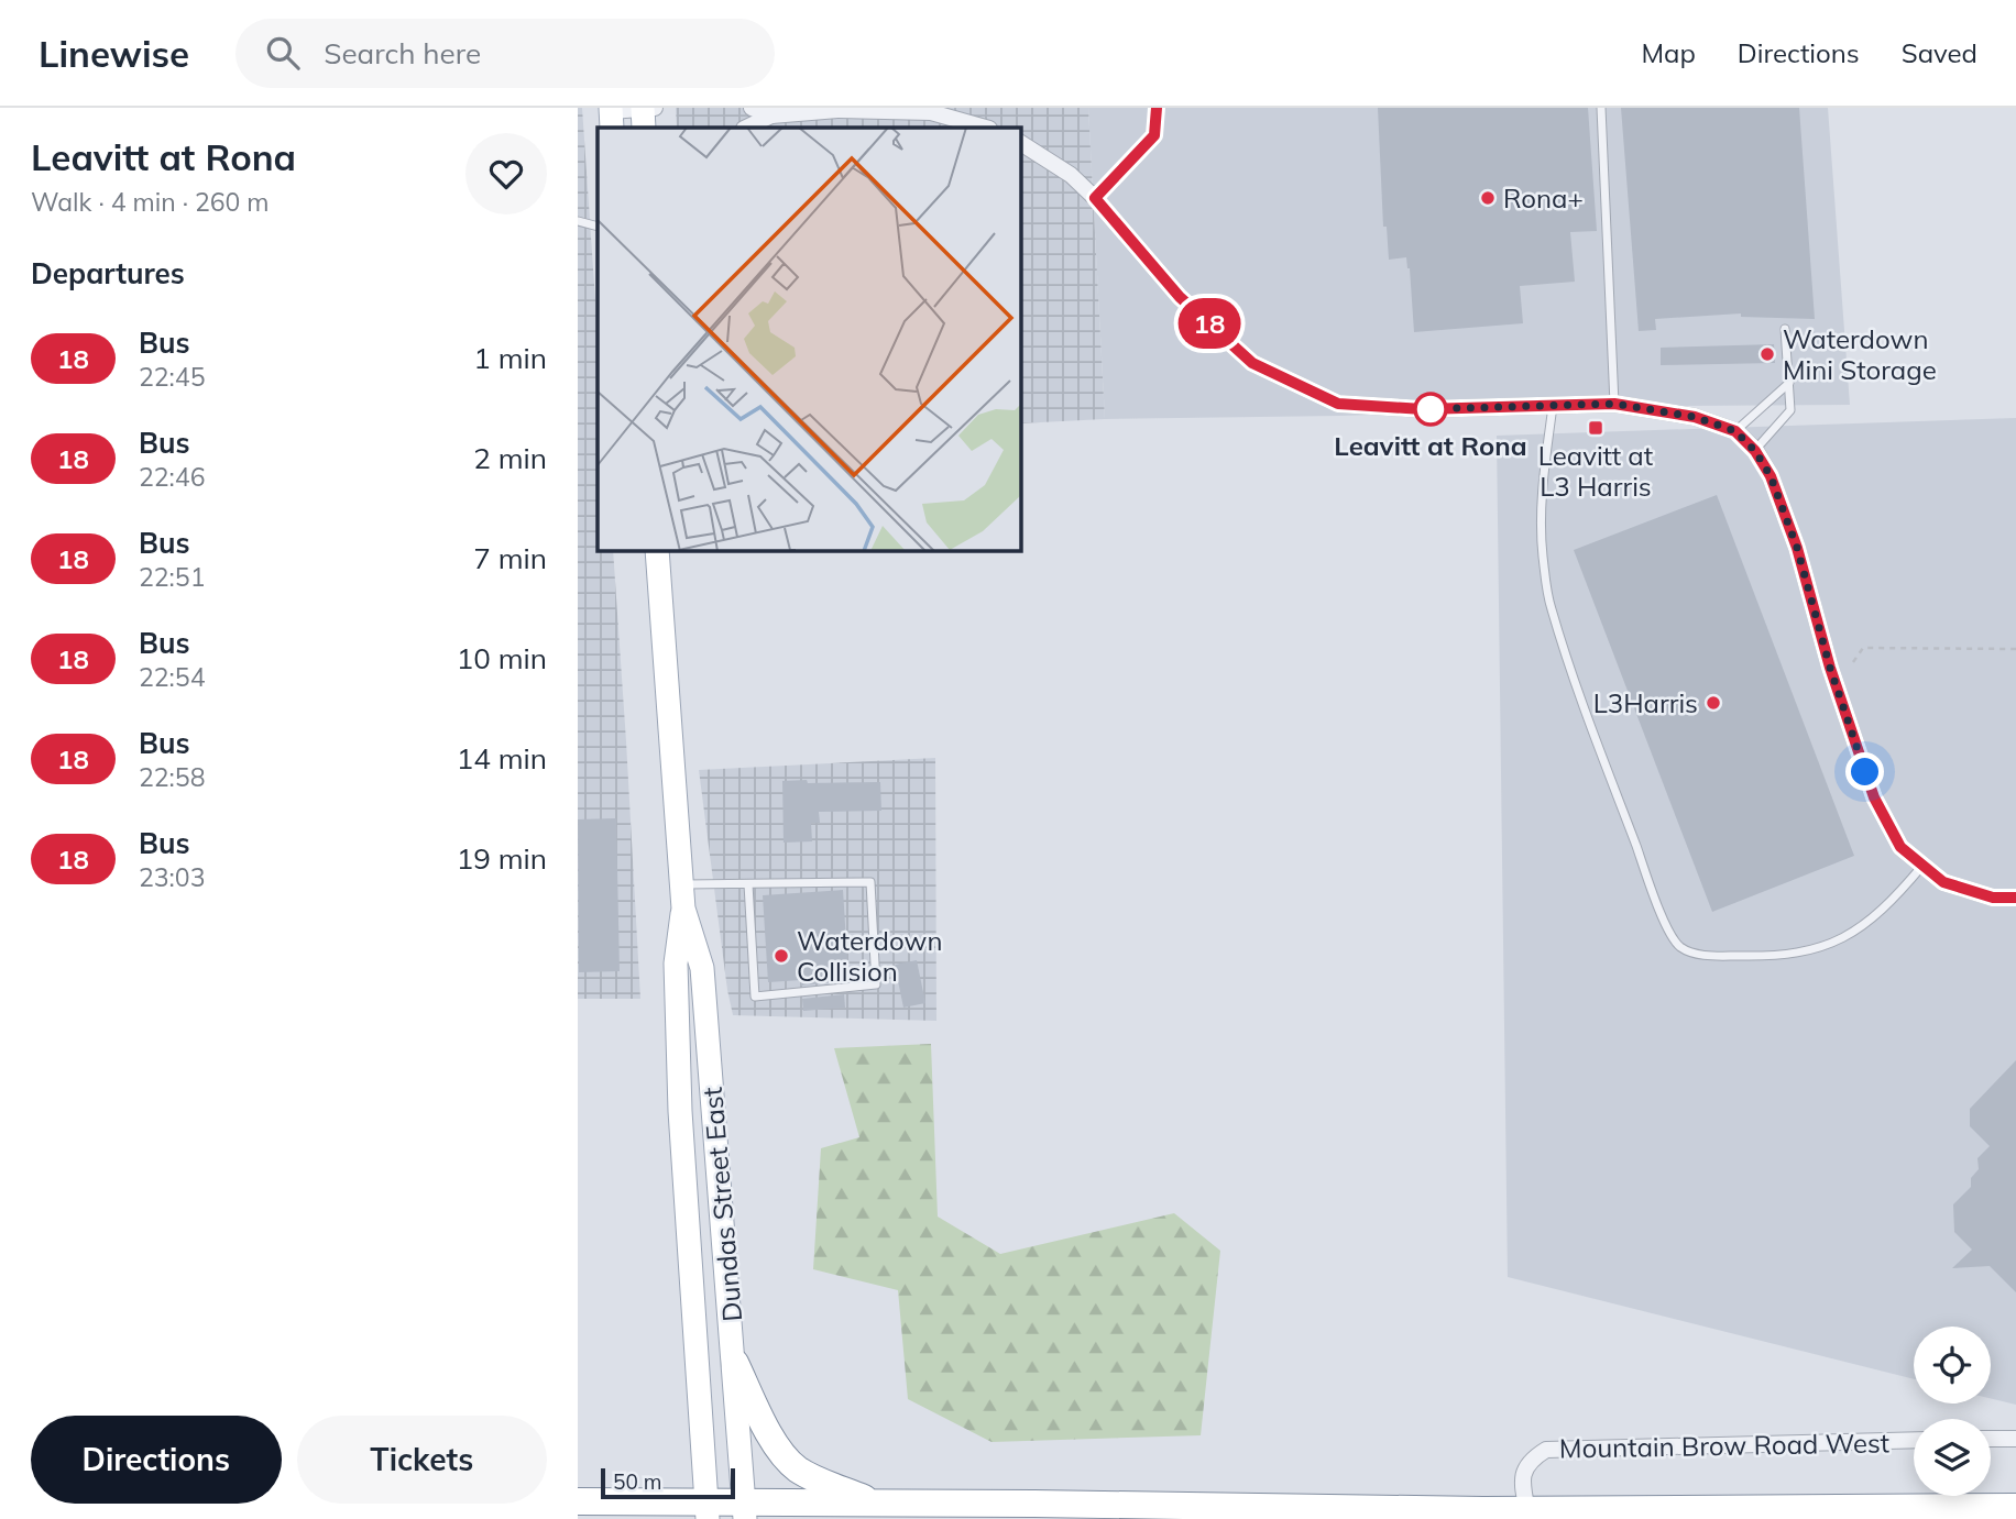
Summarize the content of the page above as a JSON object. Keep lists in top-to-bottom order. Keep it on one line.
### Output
{"streets":{"main road":["Dundas Street East"],"street":["Mountain Brow Road West"]},"places":{"other":["Rona+","Waterdown Mini Storage","Leavitt at Rona","L3Harris","Waterdown Collision"],"transit":["Leavitt at L3 Harris"]},"lines":["bus line 18"],"scale_bar":"50 m","page":{"header":"Linewise","search":"Search here","nav":["Map","Directions","Saved"],"heading":[["Leavitt at Rona","Walk · 4 min · 260 m"],"Departures"],"on_map":"18","list":[{"mark":"18","name":"Bus","note":"22:45","value":"1 min"},{"mark":"18","name":"Bus","note":"22:46","value":"2 min"},{"mark":"18","name":"Bus","note":"22:51","value":"7 min"},{"mark":"18","name":"Bus","note":"22:54","value":"10 min"},{"mark":"18","name":"Bus","note":"22:58","value":"14 min"},{"mark":"18","name":"Bus","note":"23:03","value":"19 min"}],"buttons":["Directions","Tickets"],"scale":"50 m"}}
